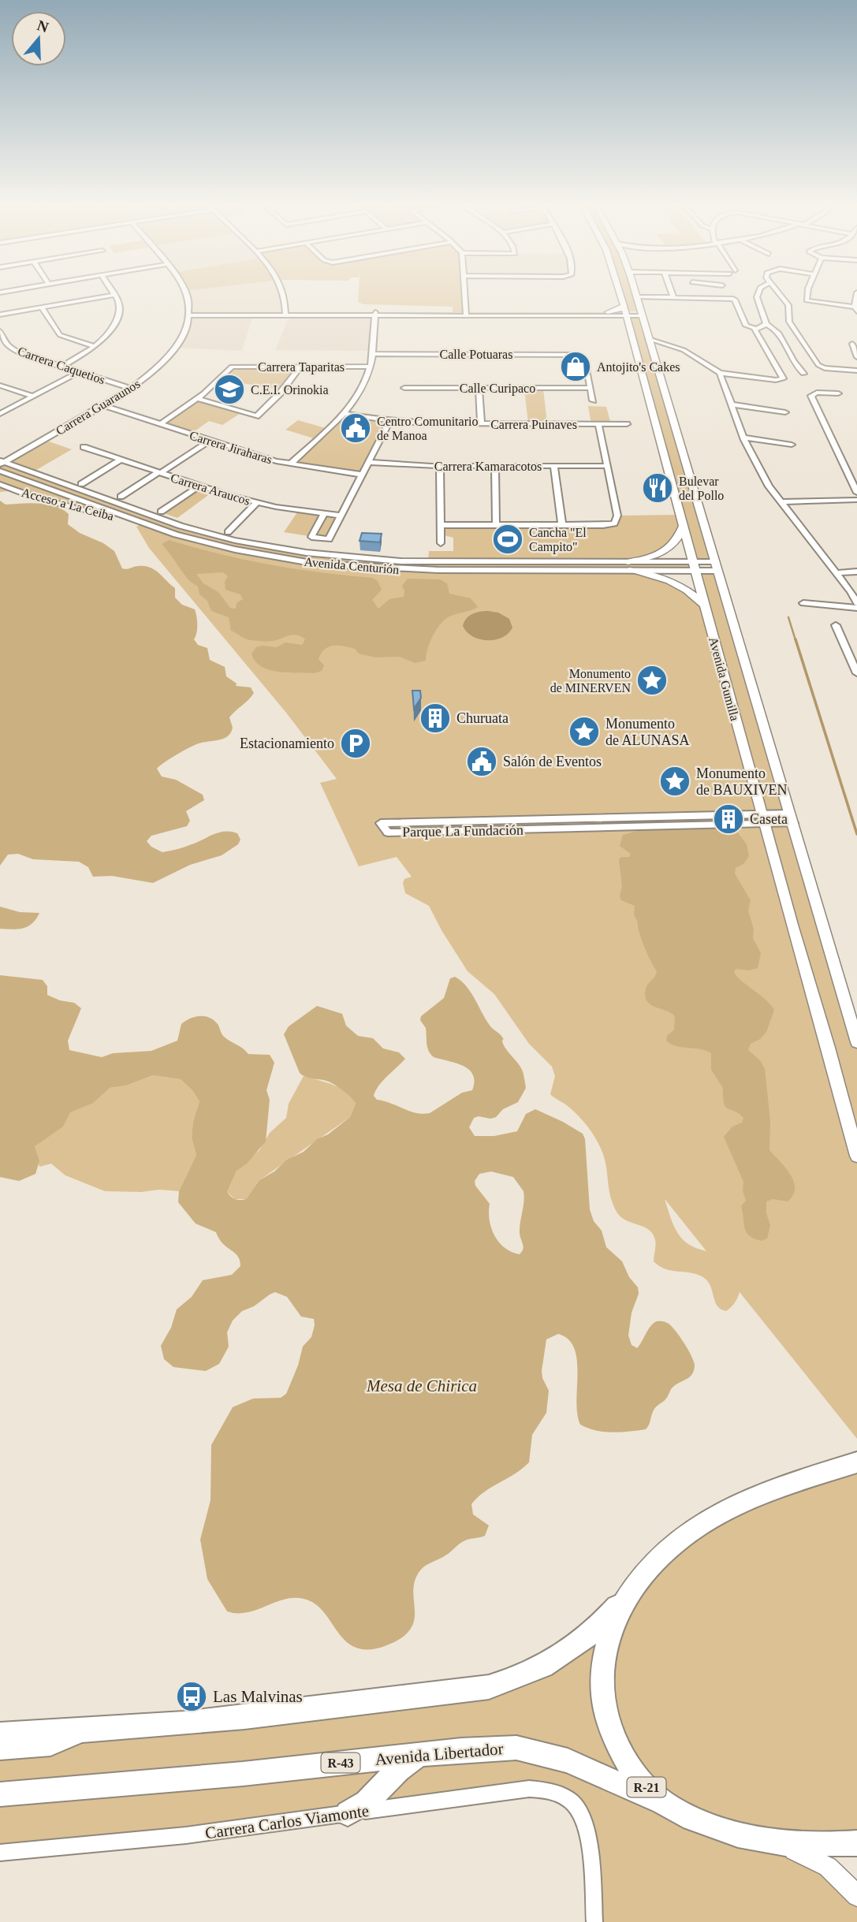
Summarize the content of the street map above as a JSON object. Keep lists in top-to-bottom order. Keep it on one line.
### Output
{"streets":{"main road":["Avenida Gumilla","Avenida Libertador","R-43","R-21"],"street":["Calle Potuaras","Carrera Caquetios","Carrera Taparitas","Calle Curipaco","Carrera Guaraunos","Carrera Puinaves","Carrera Jiraharas","Carrera Kamaracotos","Carrera Araucos","Acceso a La Ceiba","Avenida Centurión","Parque La Fundación","Carrera Carlos Viamonte"]},"crossings":[["Calle Potuaras","Calle Curipaco"],["Carrera Caquetios","Carrera Guaraunos"],["Carrera Guaraunos","Carrera Jiraharas"],["Carrera Guaraunos","Avenida Centurión"],["Acceso a La Ceiba","Avenida Centurión"],["Avenida Centurión","Avenida Gumilla"],["Avenida Gumilla","Parque La Fundación"],["Avenida Libertador","R-21"]],"parks":["Mesa de Chirica"],"places":{"shop":["Antojito's Cakes"],"school or university":["C.E.I. Orinokia"],"public building":["Centro Comunitario de Manoa","Salón de Eventos"],"restaurant":["Bulevar del Pollo"],"sports":["Cancha \"El Campito\""],"place":["Monumento de MINERVEN","Monumento de ALUNASA","Monumento de BAUXIVEN"],"building":["Churuata","Caseta"],"parking":["Estacionamiento"],"bus stop":["Las Malvinas"]},"north":"top"}
